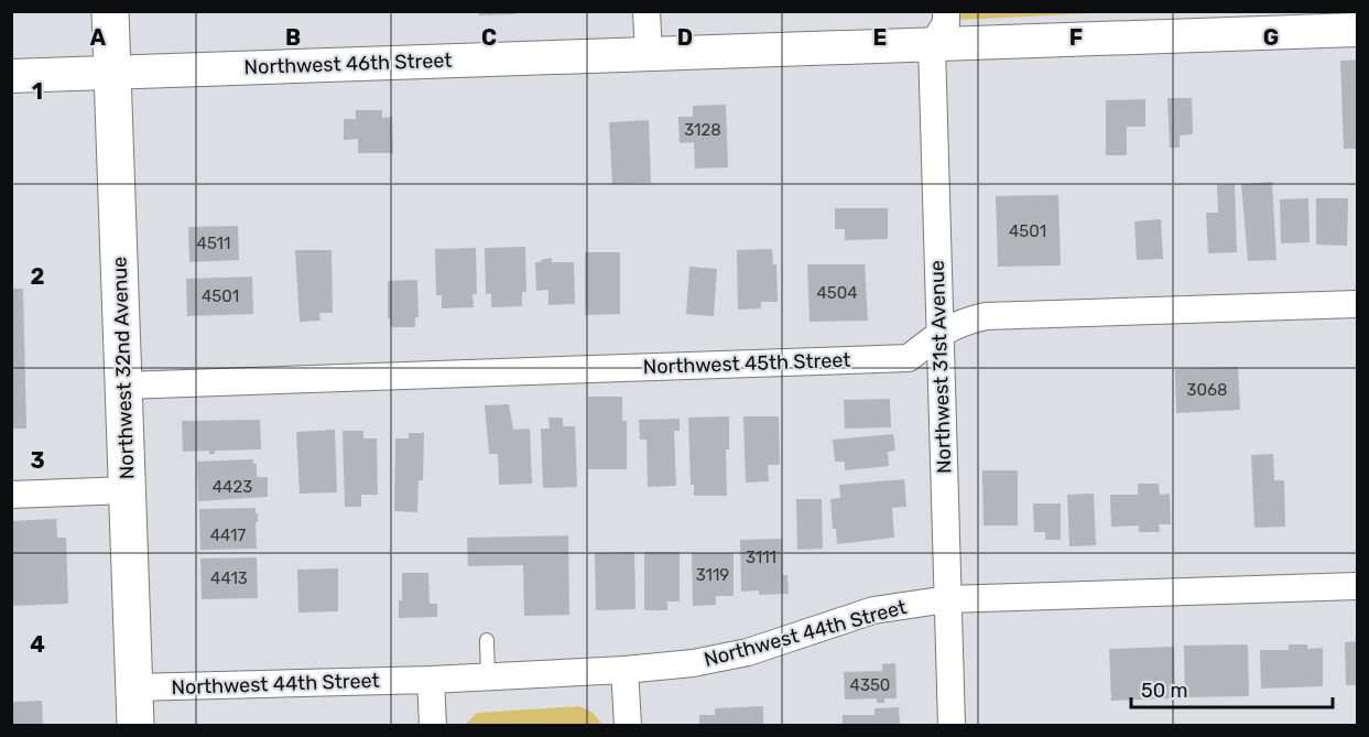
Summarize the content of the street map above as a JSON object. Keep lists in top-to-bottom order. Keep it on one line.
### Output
{"streets":{"main road":["Northwest 32nd Avenue"],"street":["Northwest 46th Street","Northwest 45th Street","Northwest 31st Avenue","Northwest 44th Street"]},"crossings":[["Northwest 46th Street","Northwest 31st Avenue"],["Northwest 46th Street","Northwest 32nd Avenue"],["Northwest 45th Street","Northwest 31st Avenue"],["Northwest 45th Street","Northwest 32nd Avenue"],["Northwest 31st Avenue","Northwest 44th Street"],["Northwest 32nd Avenue","Northwest 44th Street"]],"house_numbers":["3128","4501","4511","4504","4501","3068","4423","4417","3111","3119","4413","4350"],"scale_bar":"50 m","grid":{"columns":["A","B","C","D","E","F","G"],"rows":["1","2","3","4"]}}
